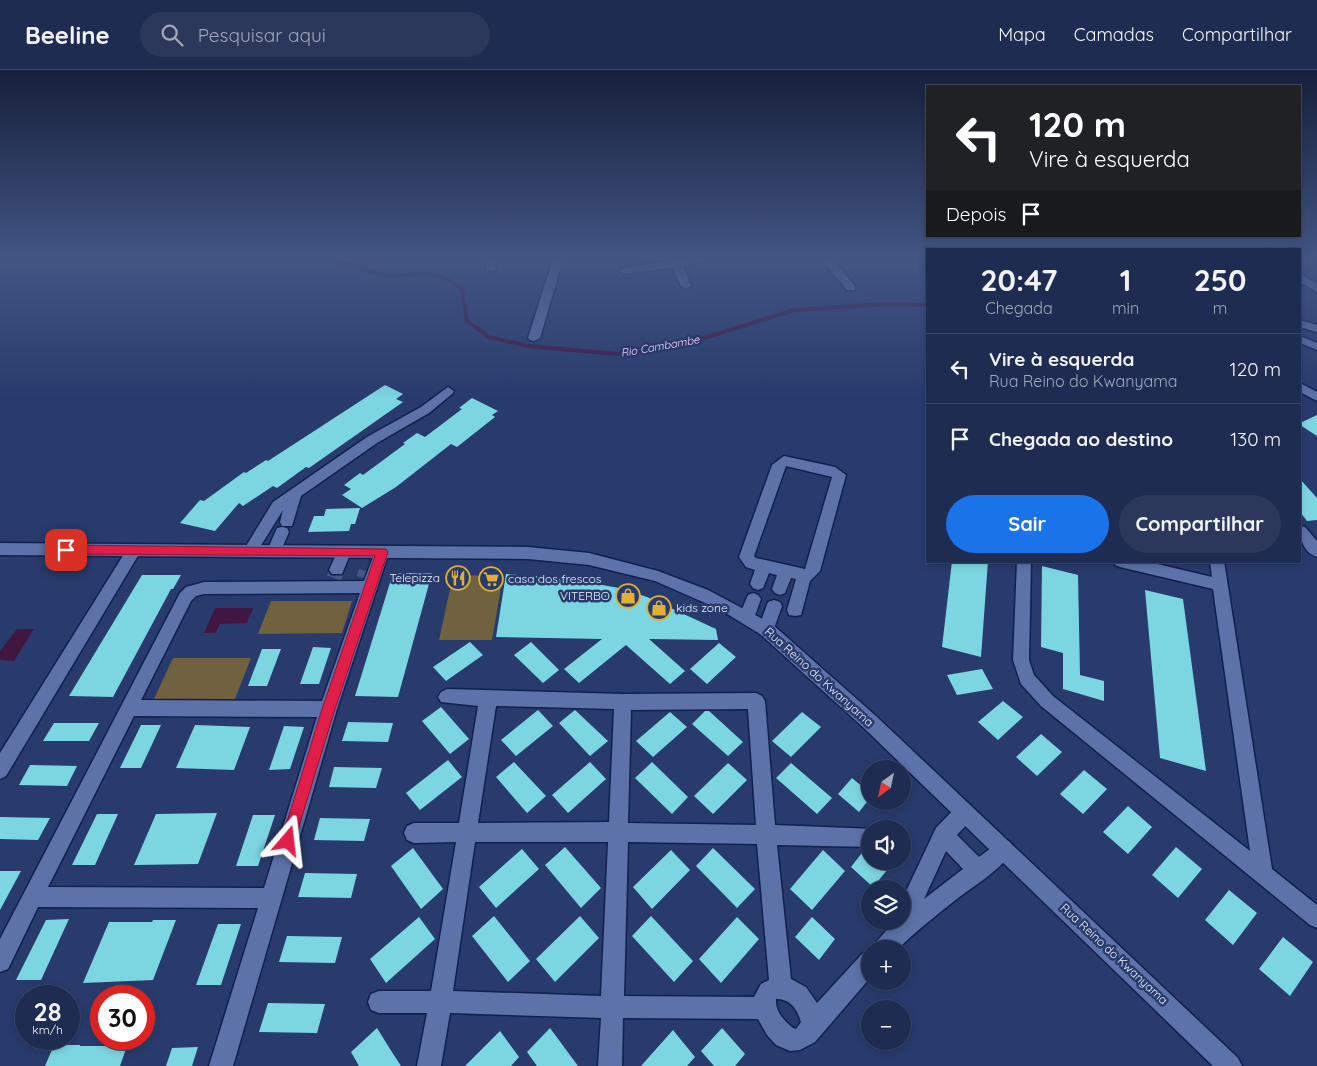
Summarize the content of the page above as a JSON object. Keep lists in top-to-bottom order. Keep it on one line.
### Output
{"streets":{"street":["Rua Reino do Kwanyama"]},"water":["Rio Cambambe"],"places":{"restaurant":["Telepizza"],"supermarket":["casa dos frescos"],"shop":["VITERBO","kids zone"]},"north":"bottom left","page":{"header":"Beeline","search":"Pesquisar aqui","nav":["Mapa","Camadas","Compartilhar"],"turn":["120 m","Vire à esquerda"],"then":"Depois","eta":["20:47","Chegada","1","min","250","m"],"list":[{"name":"Vire à esquerda","note":"Rua Reino do Kwanyama","value":"120 m"},{"name":"Chegada ao destino","value":"130 m"}],"buttons":["Sair","Compartilhar"],"map_buttons":["+","−"],"speed":"28 km/h","limit":"30"}}
